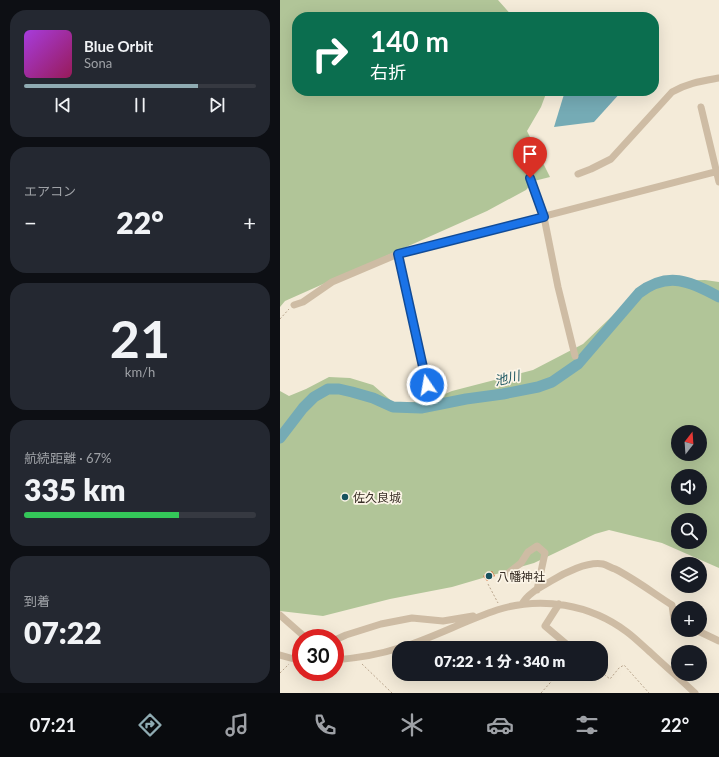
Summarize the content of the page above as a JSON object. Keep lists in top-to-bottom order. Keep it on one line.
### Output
{"water":["池川"],"places":["佐久良城","八幡神社"],"north":"top","page":{"turn":["140 m","右折"],"song":["Blue Orbit","Sona"],"tile":["エアコン",["21","km/h"],["航続距離 · 67%","335 km"],["到着","07:22"]],"heat":["−","22°","+"],"map_buttons":["+","−"],"limit":"30","trip":"07:22 · 1 分 · 340 m","tabs":["07:21","22°"]}}
